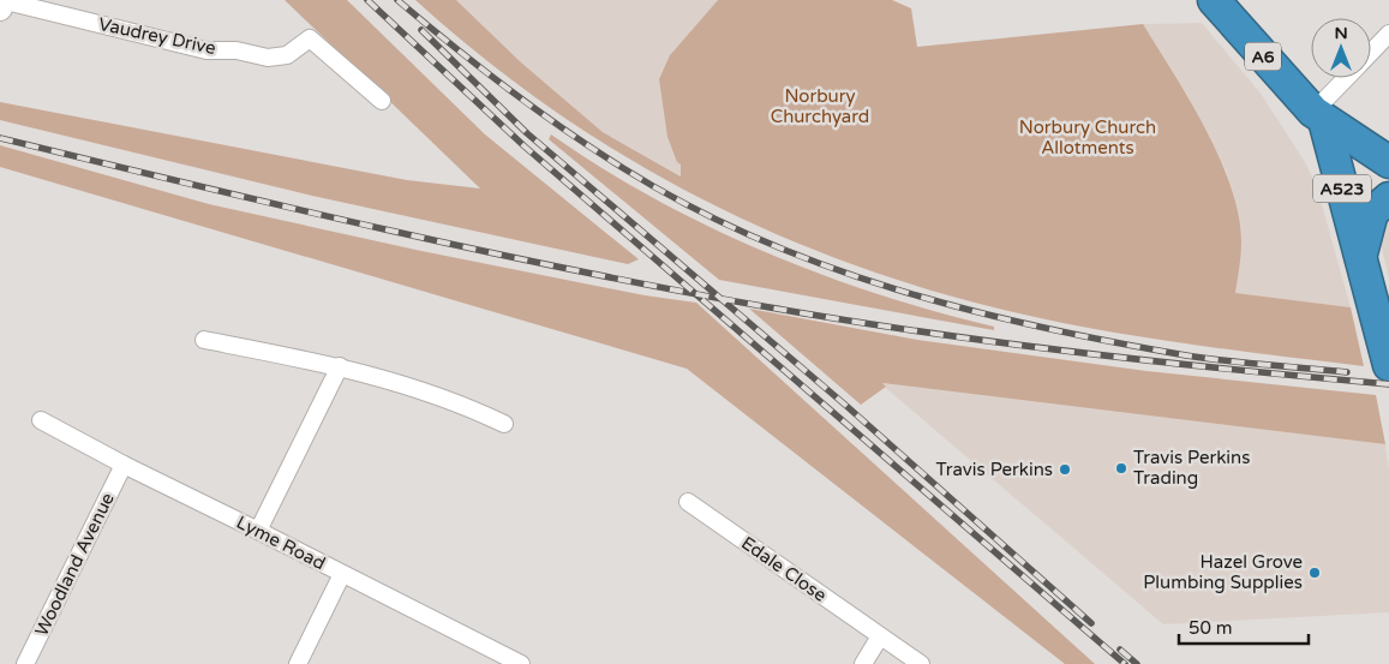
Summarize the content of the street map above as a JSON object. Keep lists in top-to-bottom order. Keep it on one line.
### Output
{"streets":{"highway":["A6","A523"],"street":["Vaudrey Drive","Lyme Road","Woodland Avenue","Edale Close"]},"crossings":[["A6","A523"],["Lyme Road","Woodland Avenue"]],"parks":["Norbury Churchyard","Norbury Church Allotments"],"places":["Travis Perkins Trading","Travis Perkins","Hazel Grove Plumbing Supplies"],"scale_bar":"50 m","north":"top"}
